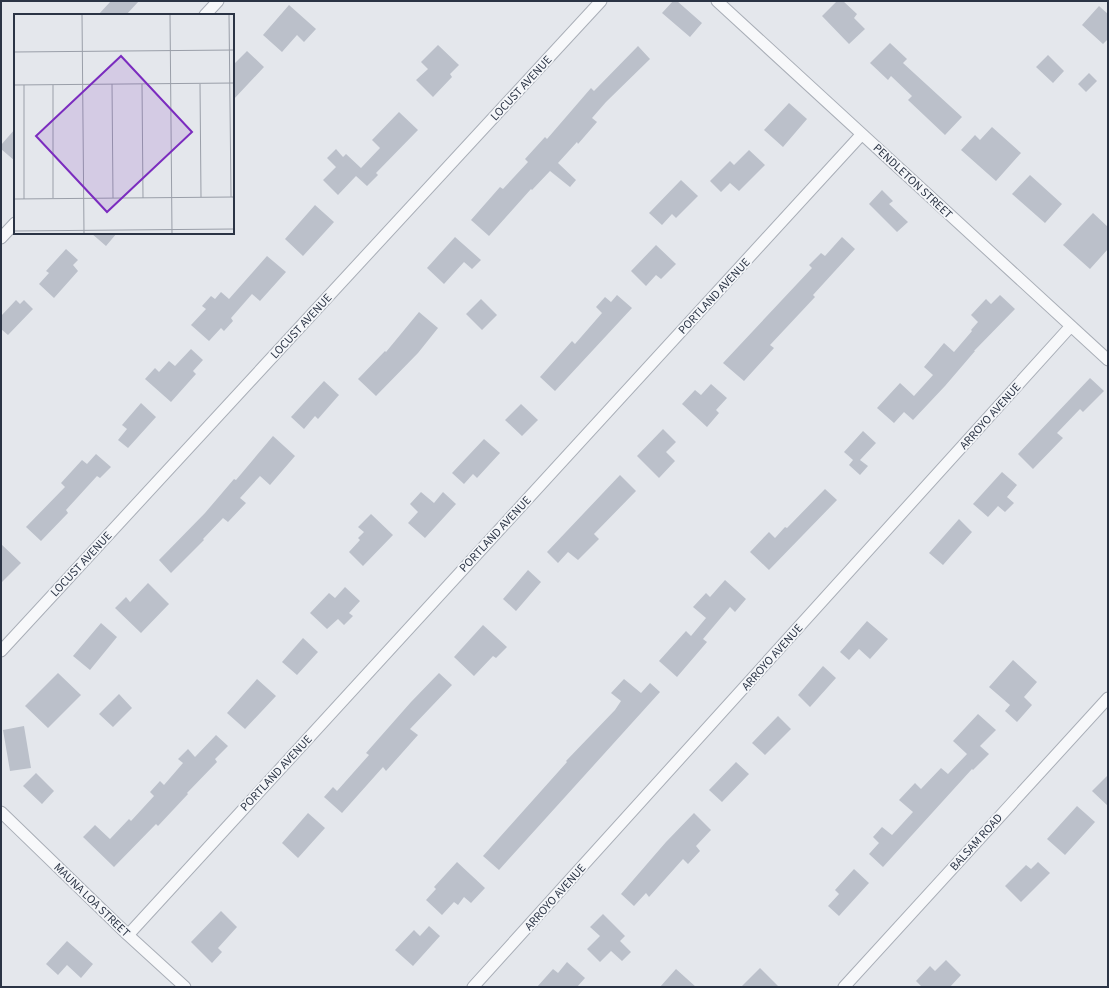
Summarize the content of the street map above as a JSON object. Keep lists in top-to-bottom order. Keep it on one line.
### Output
{"streets":{"street":["LOCUST AVENUE","PENDLETON STREET","PORTLAND AVENUE","ARROYO AVENUE","BALSAM ROAD","MAUNA LOA STREET"]},"crossings":[["PENDLETON STREET","PORTLAND AVENUE"],["PENDLETON STREET","ARROYO AVENUE"],["PORTLAND AVENUE","MAUNA LOA STREET"]]}
